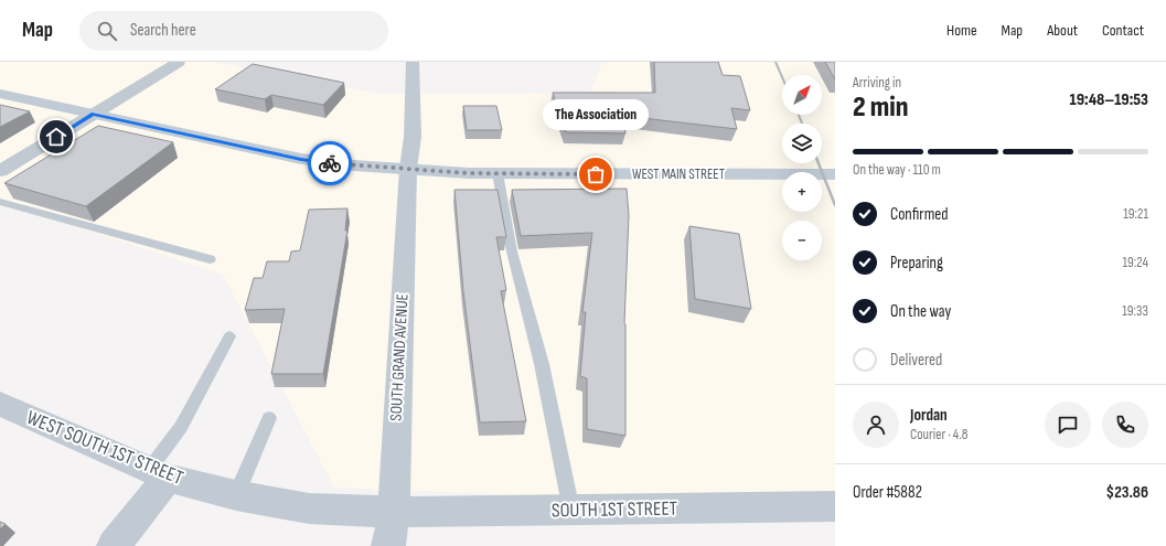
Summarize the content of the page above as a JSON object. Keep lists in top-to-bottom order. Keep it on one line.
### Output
{"streets":{"main road":["WEST MAIN STREET"],"street":["SOUTH GRAND AVENUE","WEST SOUTH 1ST STREET","SOUTH 1ST STREET"]},"crossings":[["WEST MAIN STREET","SOUTH GRAND AVENUE"],["SOUTH GRAND AVENUE","WEST SOUTH 1ST STREET"],["SOUTH GRAND AVENUE","SOUTH 1ST STREET"],["WEST SOUTH 1ST STREET","SOUTH 1ST STREET"]],"places":["The Association"],"north":"top right","page":{"header":"Map","search":"Search here","nav":["Home","Map","About","Contact"],"heading":["2 min","Arriving in","19:48–19:53"],"panel":["Jordan","Courier · 4.8","Order #5882","$23.86"],"map_buttons":["+","−"],"bubble":"The Association","bar":"On the way · 110 m","list":[["Confirmed","19:21"],["Preparing","19:24"],["On the way","19:33"],"Delivered"]}}
